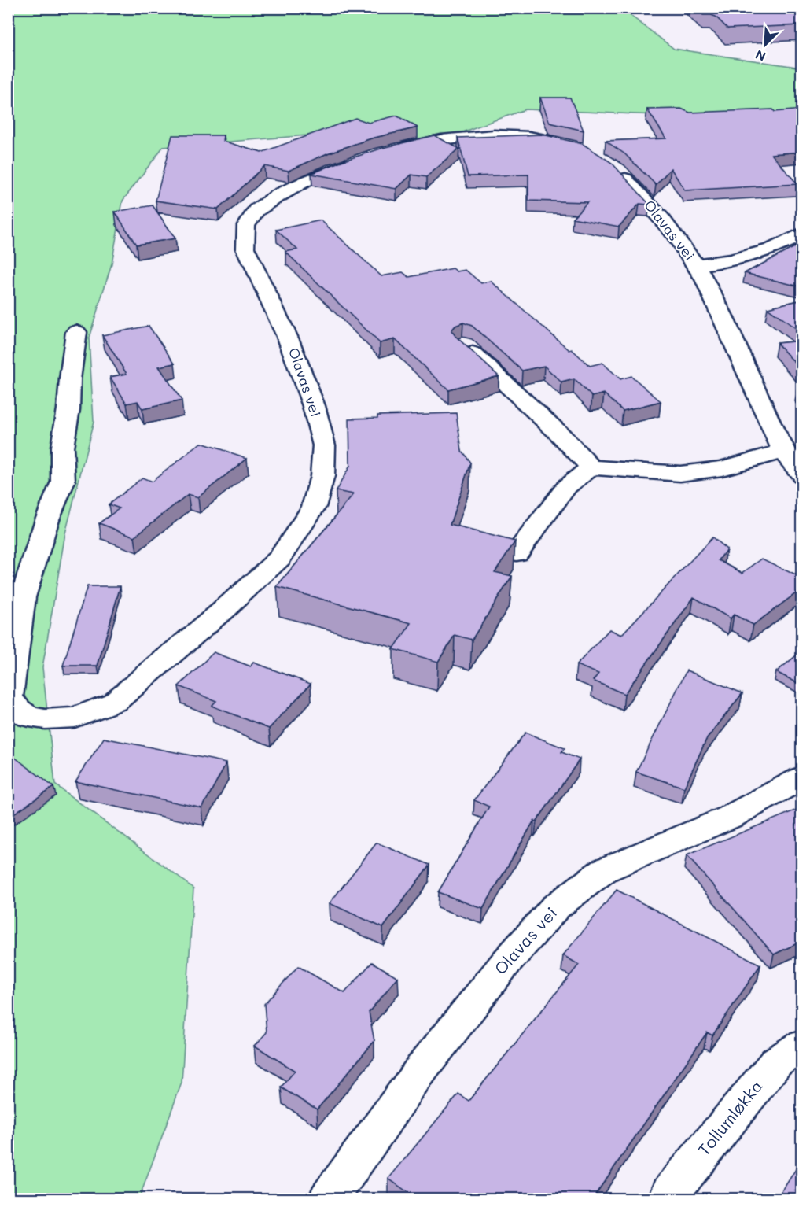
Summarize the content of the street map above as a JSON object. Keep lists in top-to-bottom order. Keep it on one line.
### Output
{"streets":{"street":["Olavas vei","Tollumløkka"]},"north":"bottom left"}
